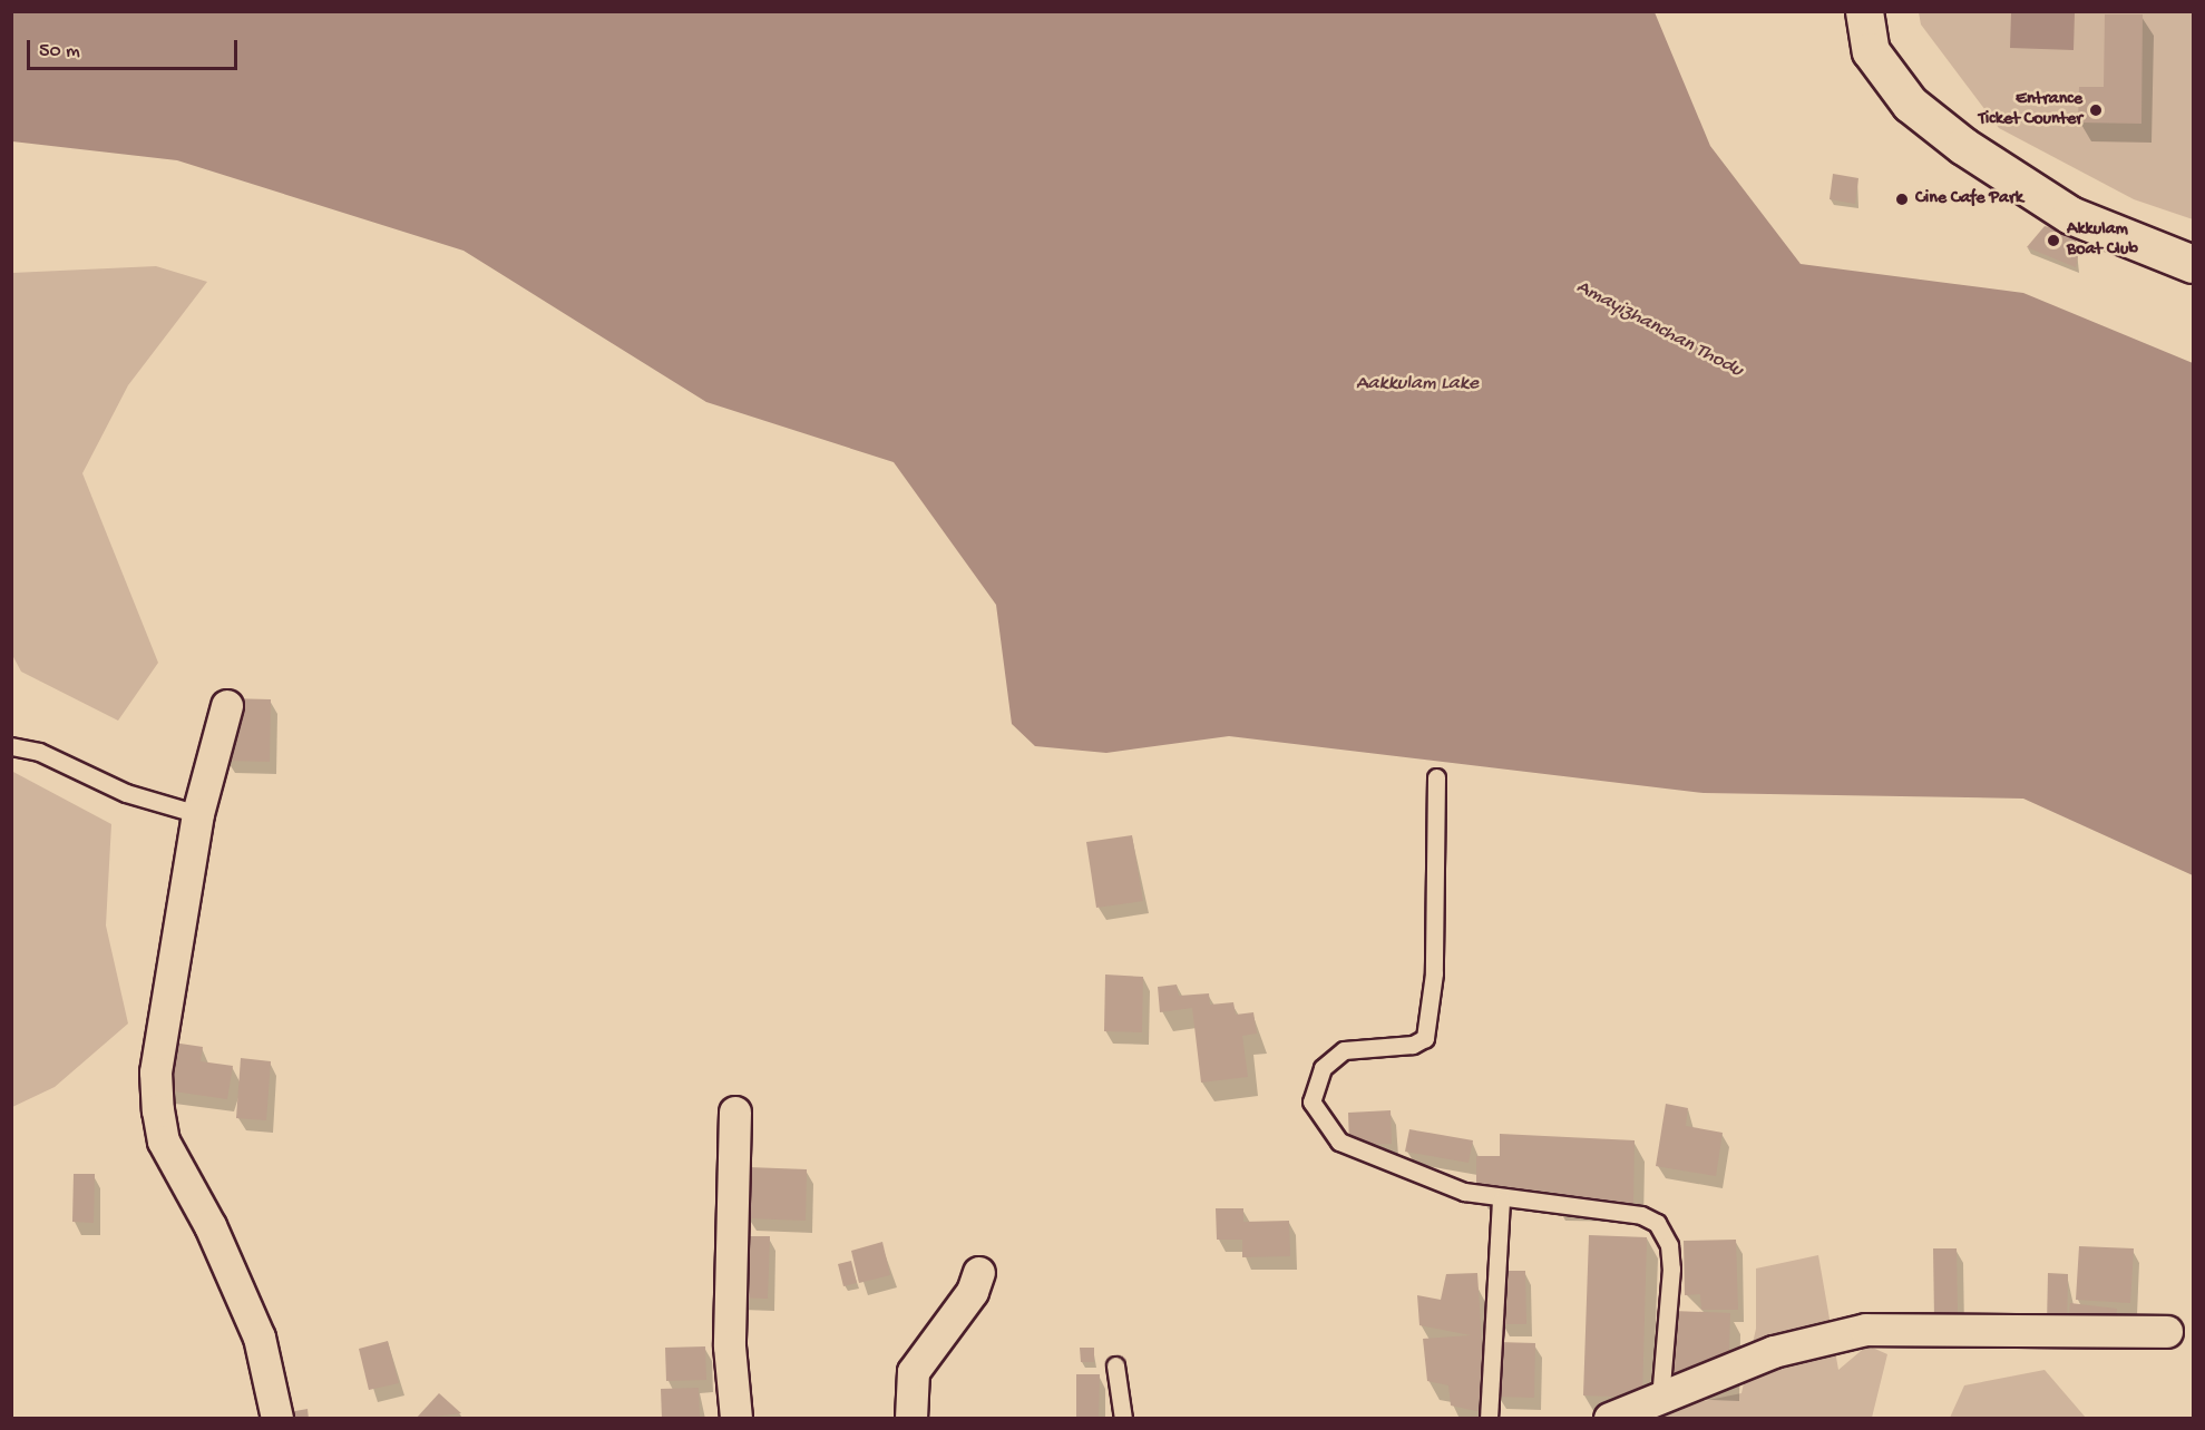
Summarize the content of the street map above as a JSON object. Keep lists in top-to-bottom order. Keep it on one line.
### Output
{"water":["Amayizhanchan Thodu","Aakkulam Lake"],"places":["Entrance Ticket Counter","Cine Cafe Park","Akkulam Boat Club"],"scale_bar":"50 m"}
